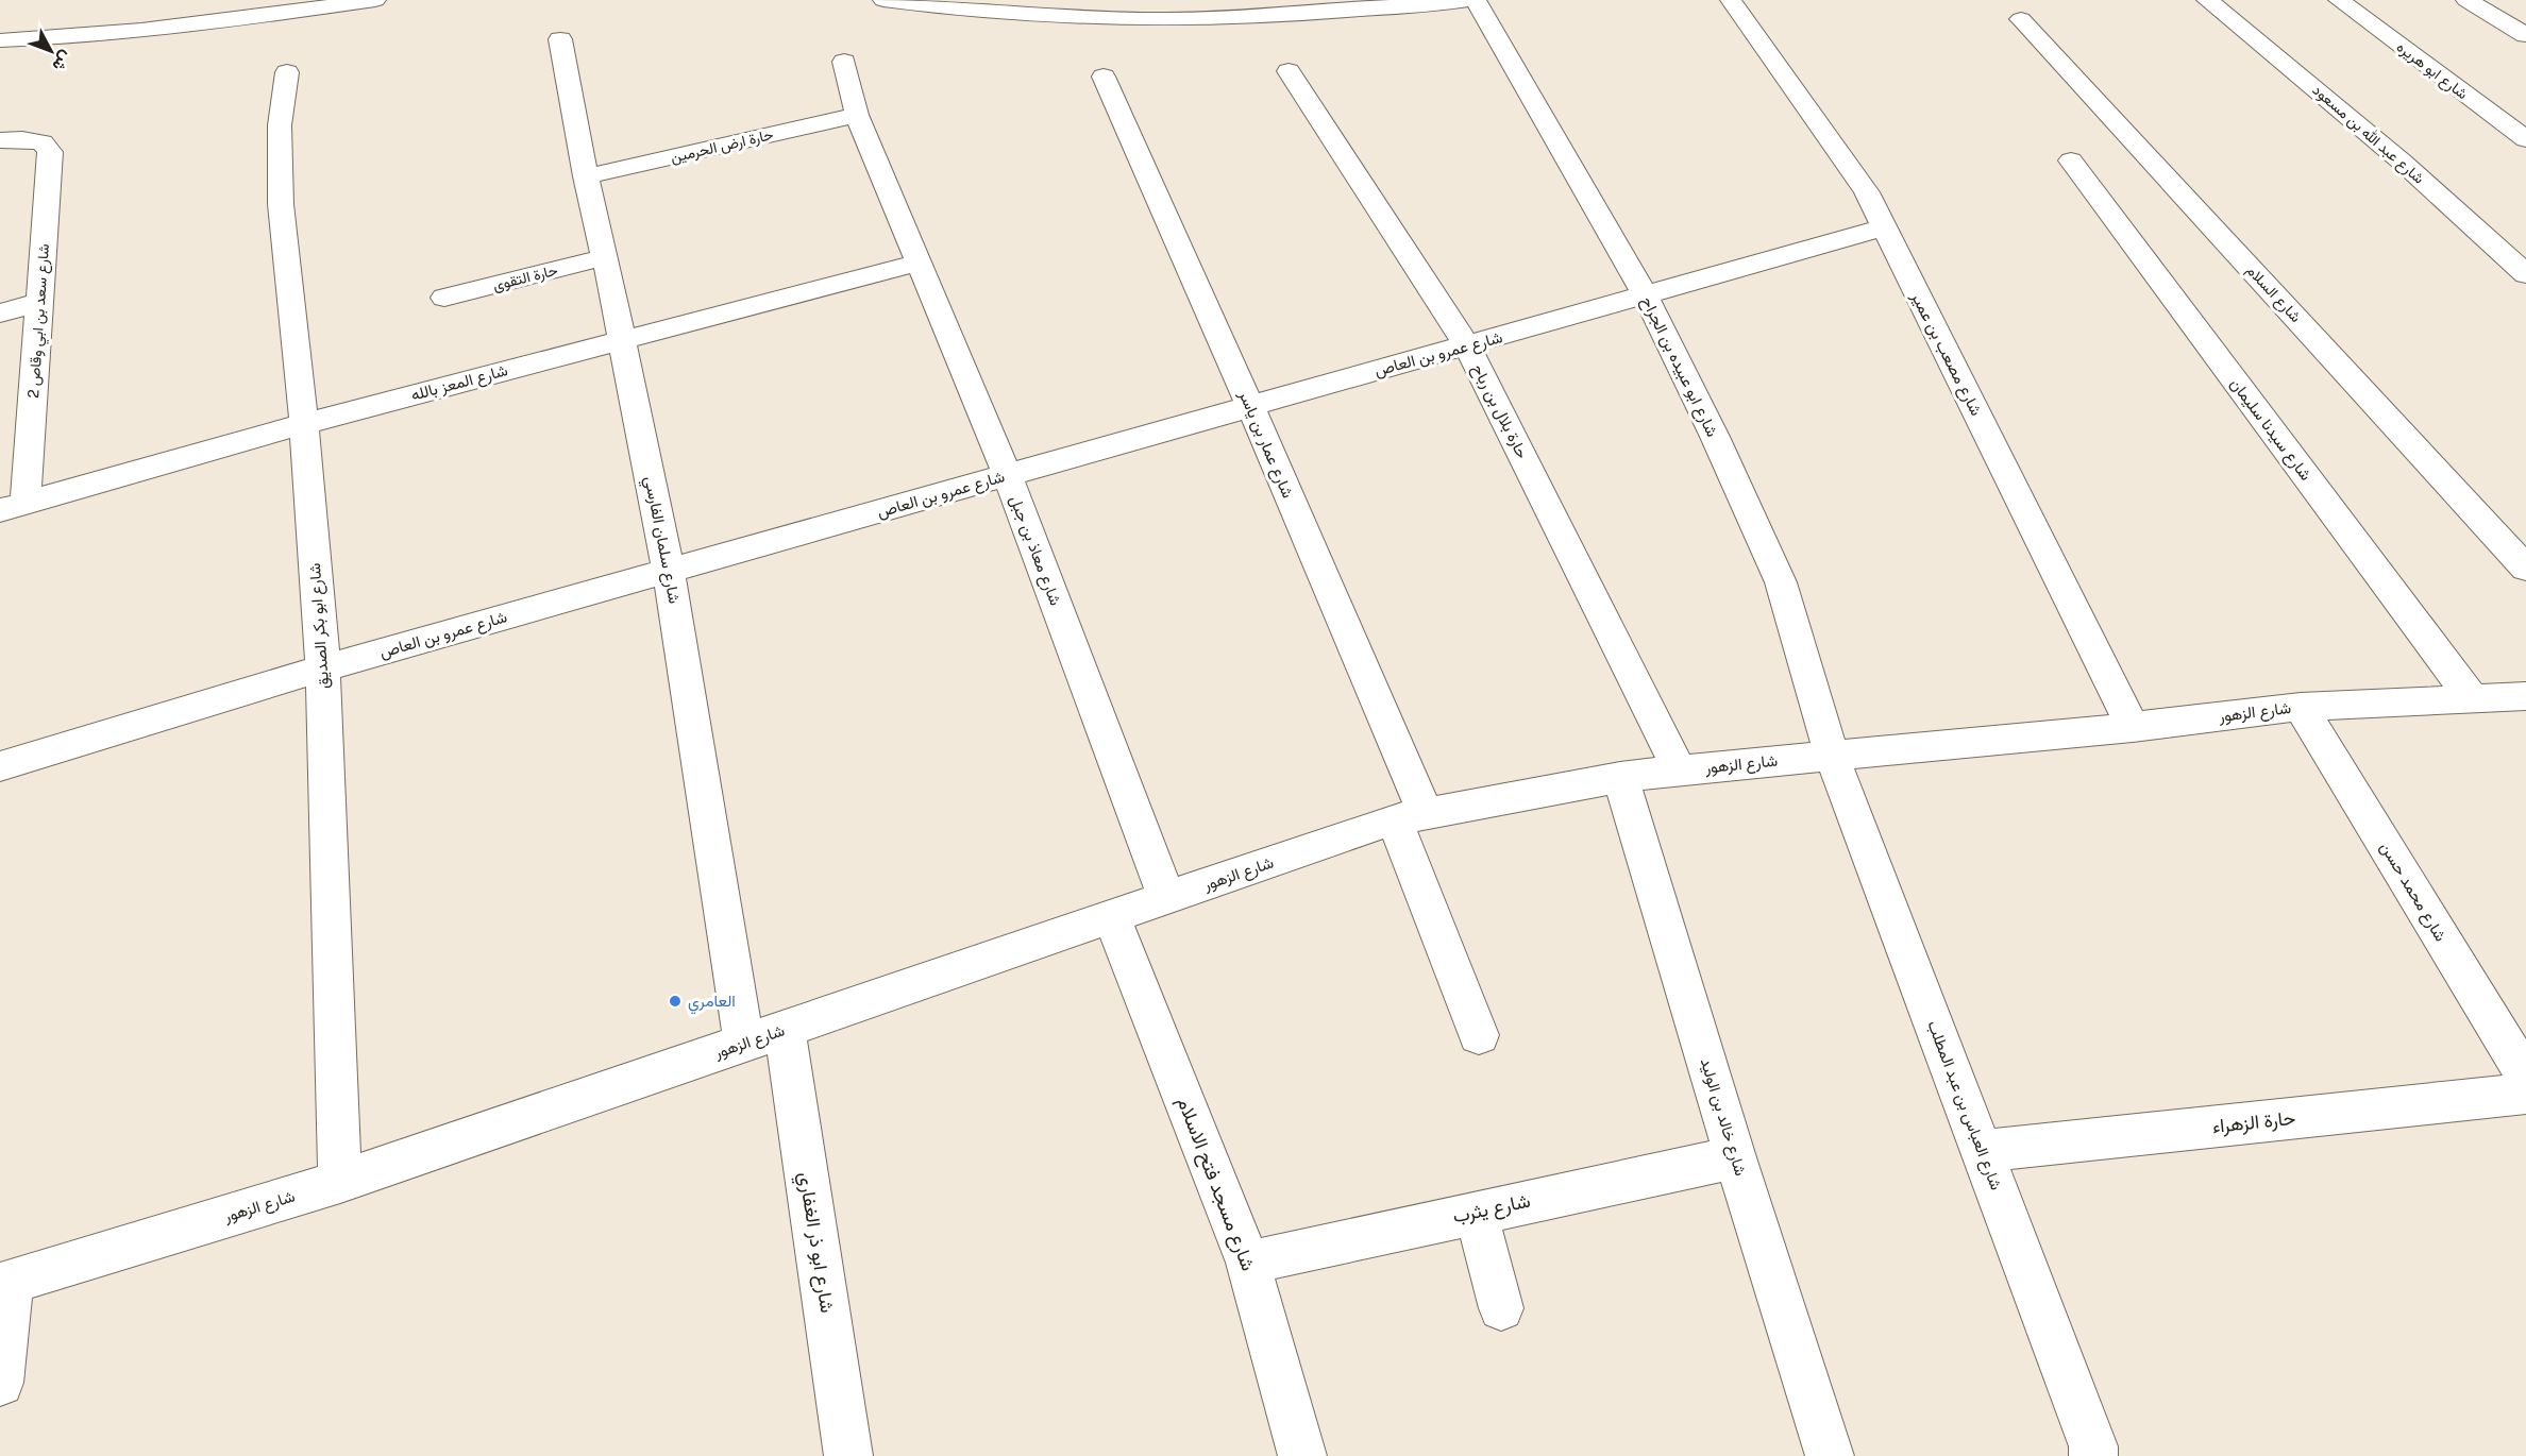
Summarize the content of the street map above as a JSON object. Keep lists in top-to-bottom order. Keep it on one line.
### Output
{"streets":{"street":["شارع ابو هريره","شارع عبد الله بن مسعود","حارة ارض الحرمين","حارة التقوى","شارع السلام","شارع سعد بن ابي وقاص 2","شارع عمرو بن العاص","شارع مصعب بن عمير","شارع ابو عبيده بن الجراح","شارع المعز بالله","حارة بلال بن رباح","شارع سيدنا سليمان","شارع عمار بن ياسر","شارع سلمان الفارسي","شارع معاذ بن جبل","شارع ابو بكر الصديق","شارع الزهور","شارع محمد حسن","شارع العباس بن عبد المطلب","شارع خالد بن الوليد","حارة الزهراء","شارع مسجد فتح الاسلام","شارع يثرب","شارع ابو ذر الغفاري"]},"crossings":[["حارة ارض الحرمين","شارع سلمان الفارسي"],["حارة ارض الحرمين","شارع معاذ بن جبل"],["حارة التقوى","شارع سلمان الفارسي"],["شارع سعد بن ابي وقاص 2","شارع المعز بالله"],["شارع عمرو بن العاص","شارع مصعب بن عمير"],["شارع عمرو بن العاص","شارع ابو عبيده بن الجراح"],["شارع عمرو بن العاص","حارة بلال بن رباح"],["شارع عمرو بن العاص","شارع عمار بن ياسر"],["شارع عمرو بن العاص","شارع سلمان الفارسي"],["شارع عمرو بن العاص","شارع معاذ بن جبل"],["شارع عمرو بن العاص","شارع ابو بكر الصديق"],["شارع مصعب بن عمير","شارع الزهور"],["شارع ابو عبيده بن الجراح","شارع الزهور"],["شارع ابو عبيده بن الجراح","شارع العباس بن عبد المطلب"],["شارع المعز بالله","شارع سلمان الفارسي"],["شارع المعز بالله","شارع معاذ بن جبل"],["شارع المعز بالله","شارع ابو بكر الصديق"],["حارة بلال بن رباح","شارع الزهور"],["شارع سيدنا سليمان","شارع الزهور"],["شارع عمار بن ياسر","شارع الزهور"],["شارع سلمان الفارسي","شارع الزهور"],["شارع معاذ بن جبل","شارع الزهور"],["شارع ابو بكر الصديق","شارع الزهور"],["شارع الزهور","شارع محمد حسن"],["شارع الزهور","شارع العباس بن عبد المطلب"],["شارع الزهور","شارع خالد بن الوليد"],["شارع الزهور","شارع مسجد فتح الاسلام"],["شارع الزهور","شارع ابو ذر الغفاري"],["شارع العباس بن عبد المطلب","حارة الزهراء"],["شارع خالد بن الوليد","شارع يثرب"],["شارع مسجد فتح الاسلام","شارع يثرب"]],"places":["العامري"],"north":"bottom right"}
